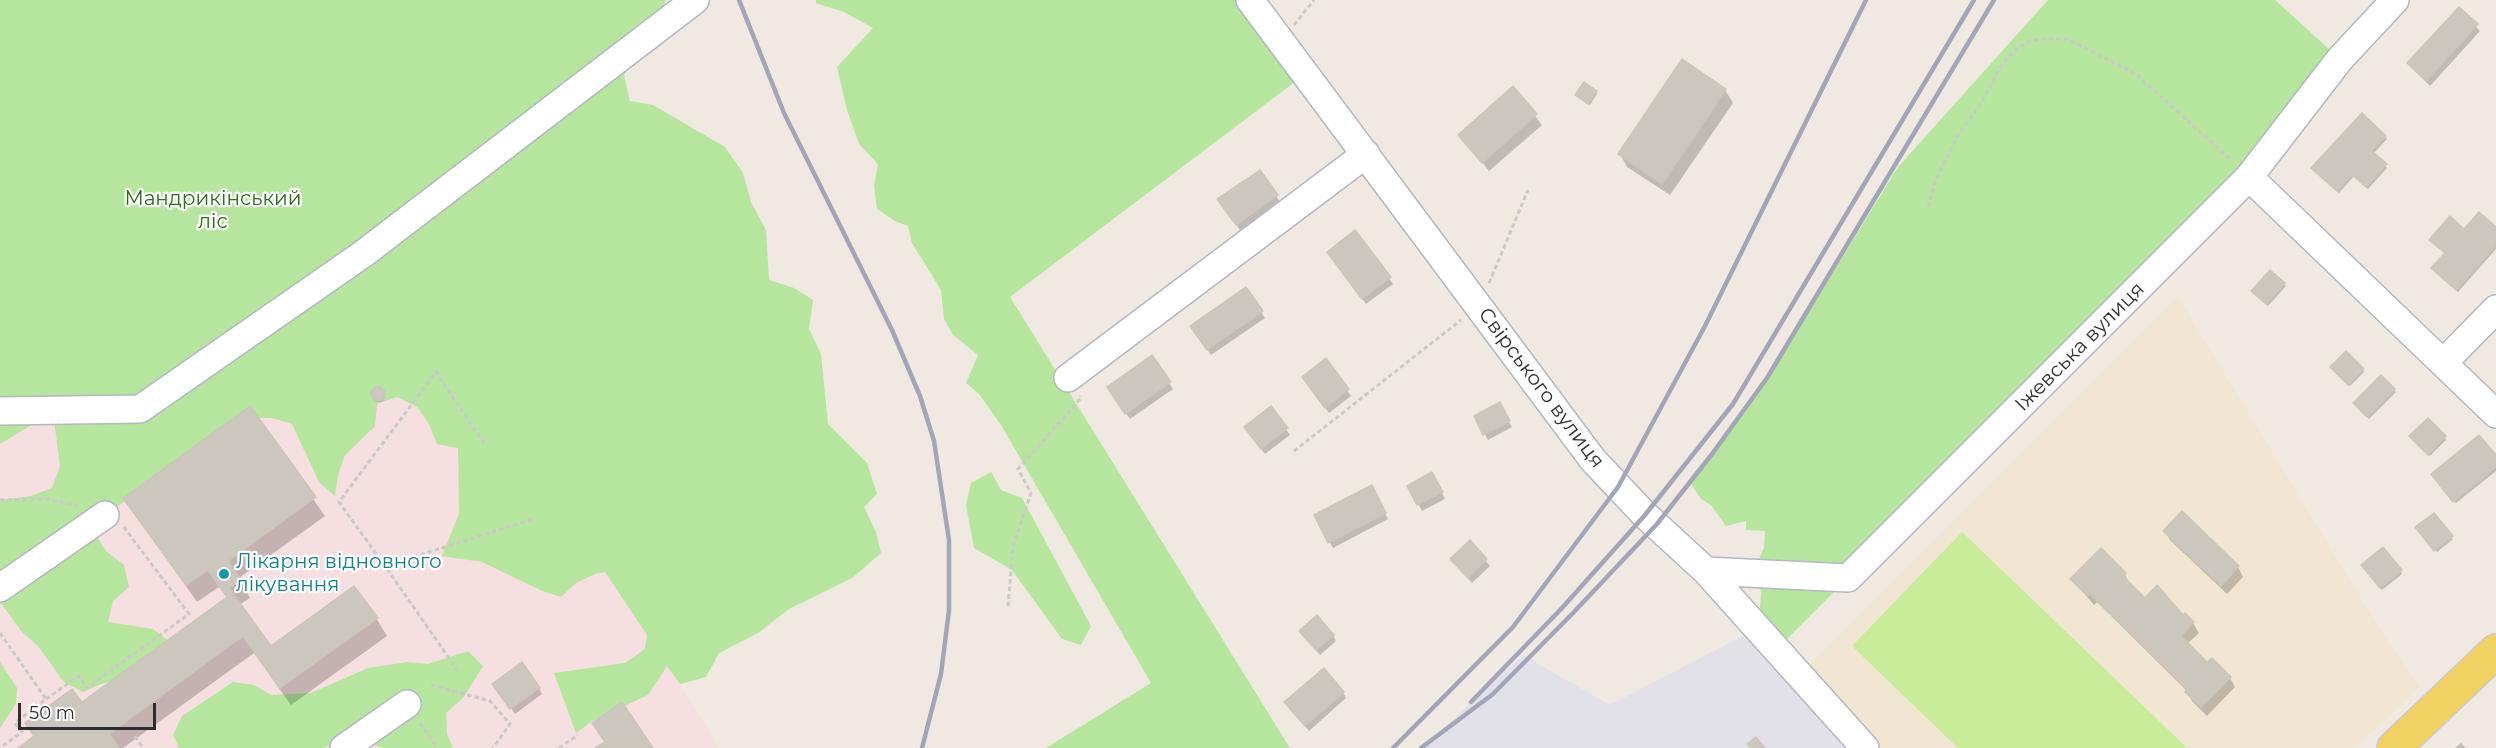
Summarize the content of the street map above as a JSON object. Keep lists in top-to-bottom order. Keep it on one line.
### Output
{"streets":{"street":["Іжевська вулиця","Свірського вулиця"]},"crossings":[["Іжевська вулиця","Свірського вулиця"]],"parks":["Мандрикінський ліс"],"places":["Лікарня відновного лікування"],"scale_bar":"50 m"}
